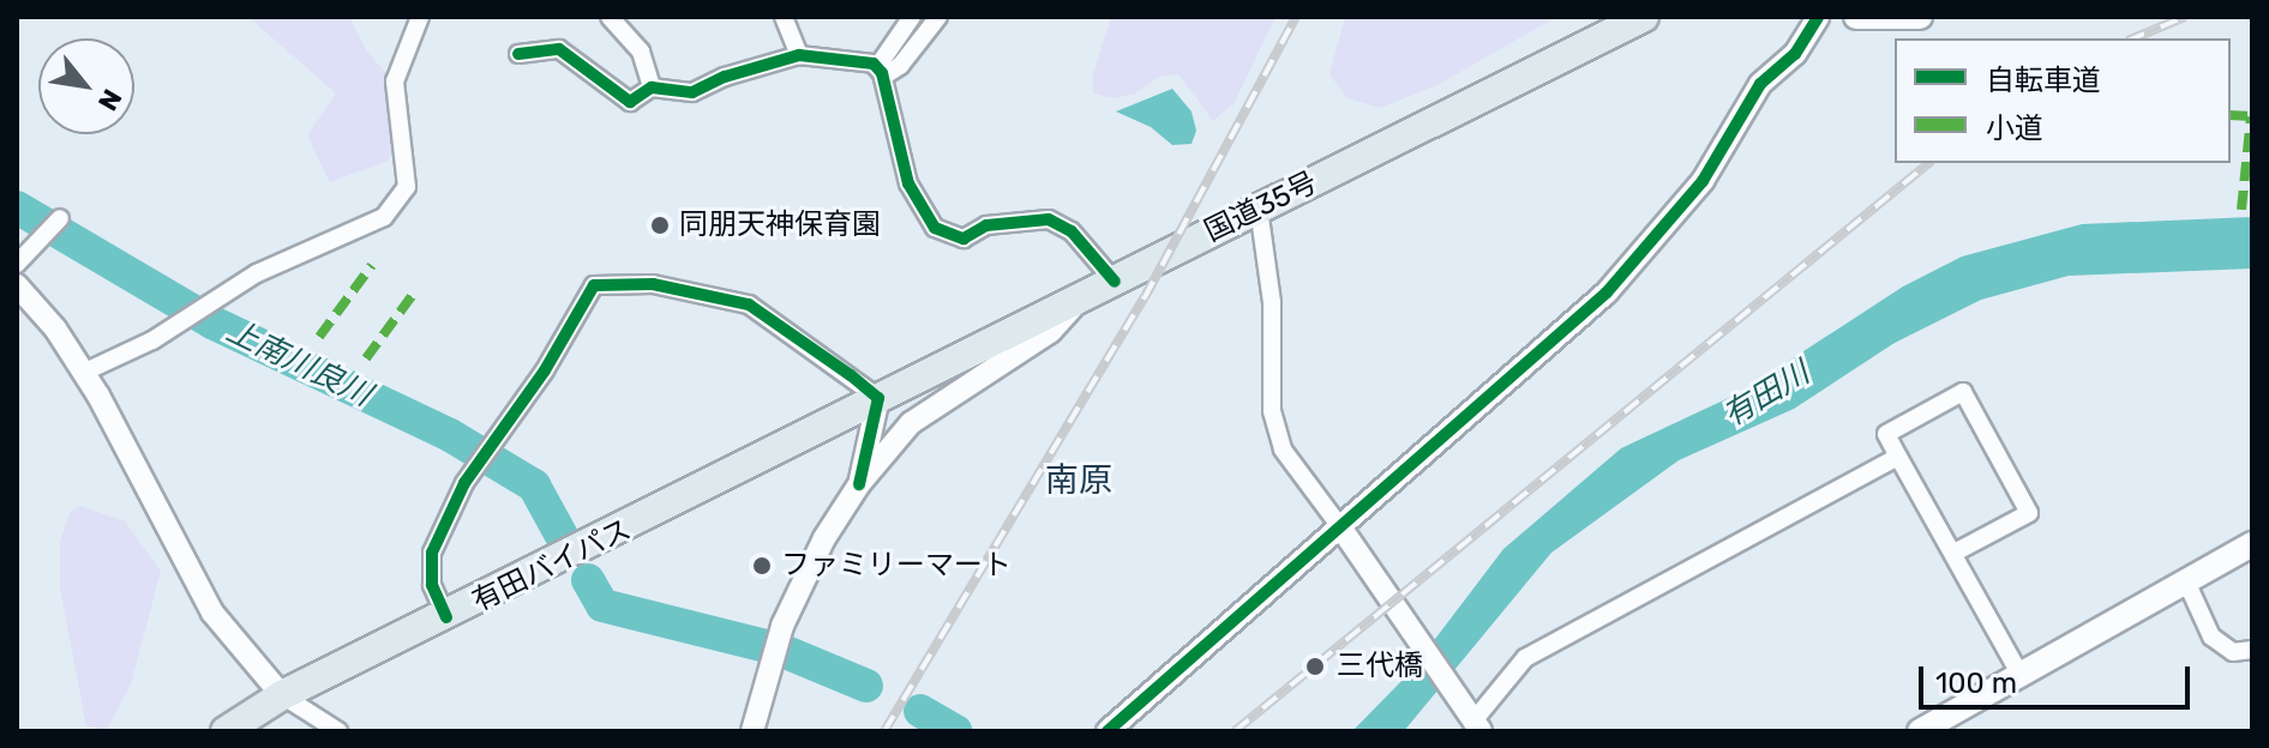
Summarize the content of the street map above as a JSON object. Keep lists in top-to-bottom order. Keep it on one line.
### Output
{"streets":{"highway":["国道35号","有田バイパス"]},"crossings":[["国道35号","有田バイパス"]],"districts":["南原"],"water":["上南川良川","有田川"],"places":["同朋天神保育園","ファミリーマート","三代橋"],"legend":["自転車道","小道"],"scale_bar":"100 m","north":"bottom right"}
